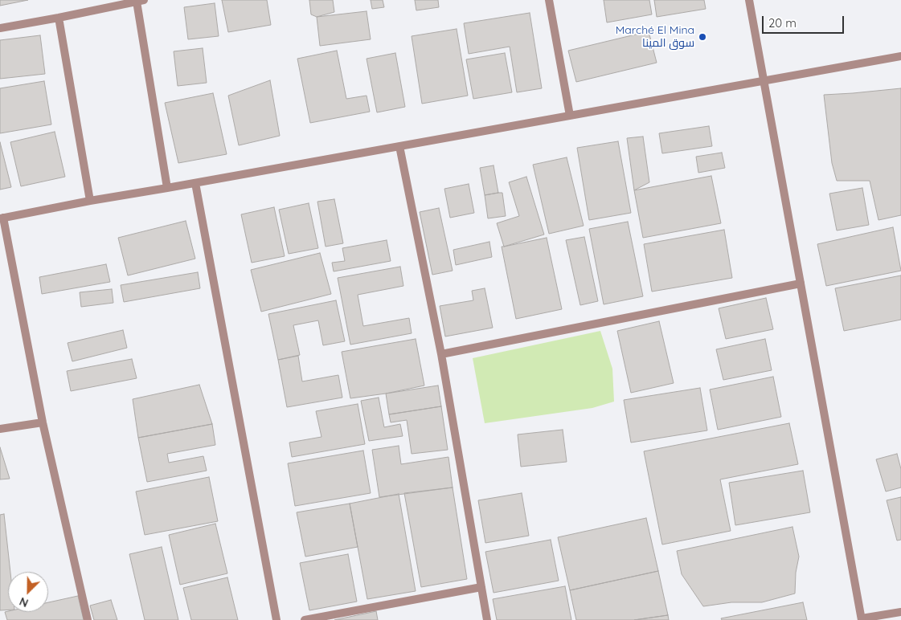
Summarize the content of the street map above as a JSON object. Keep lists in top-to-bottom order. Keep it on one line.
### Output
{"places":["Marché El Mina سوق المينا"],"scale_bar":"20 m","north":"bottom left"}
